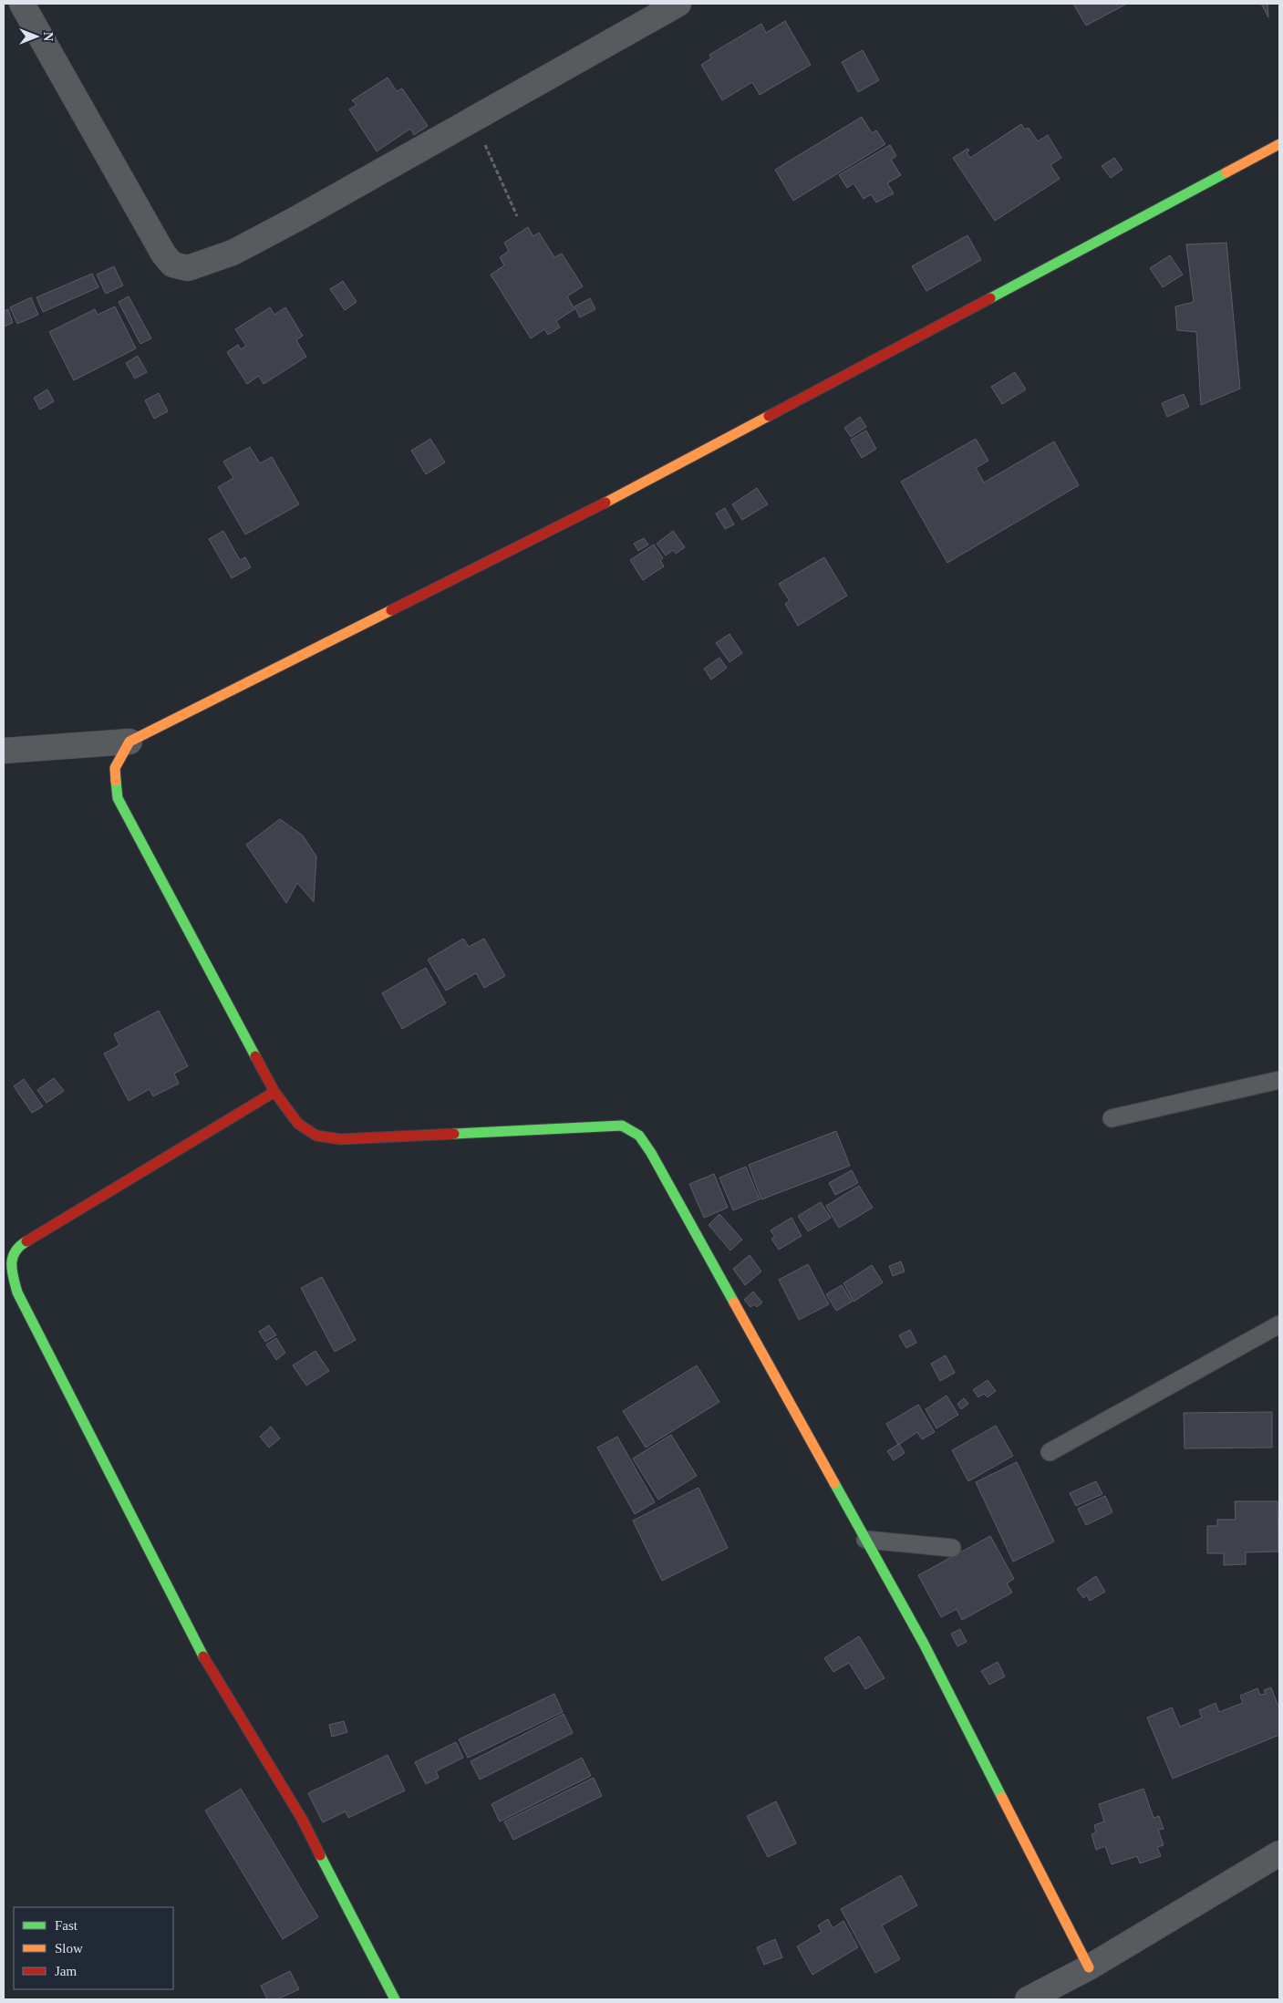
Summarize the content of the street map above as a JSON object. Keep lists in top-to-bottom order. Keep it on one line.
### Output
{"legend":["Fast","Slow","Jam"],"north":"right"}
